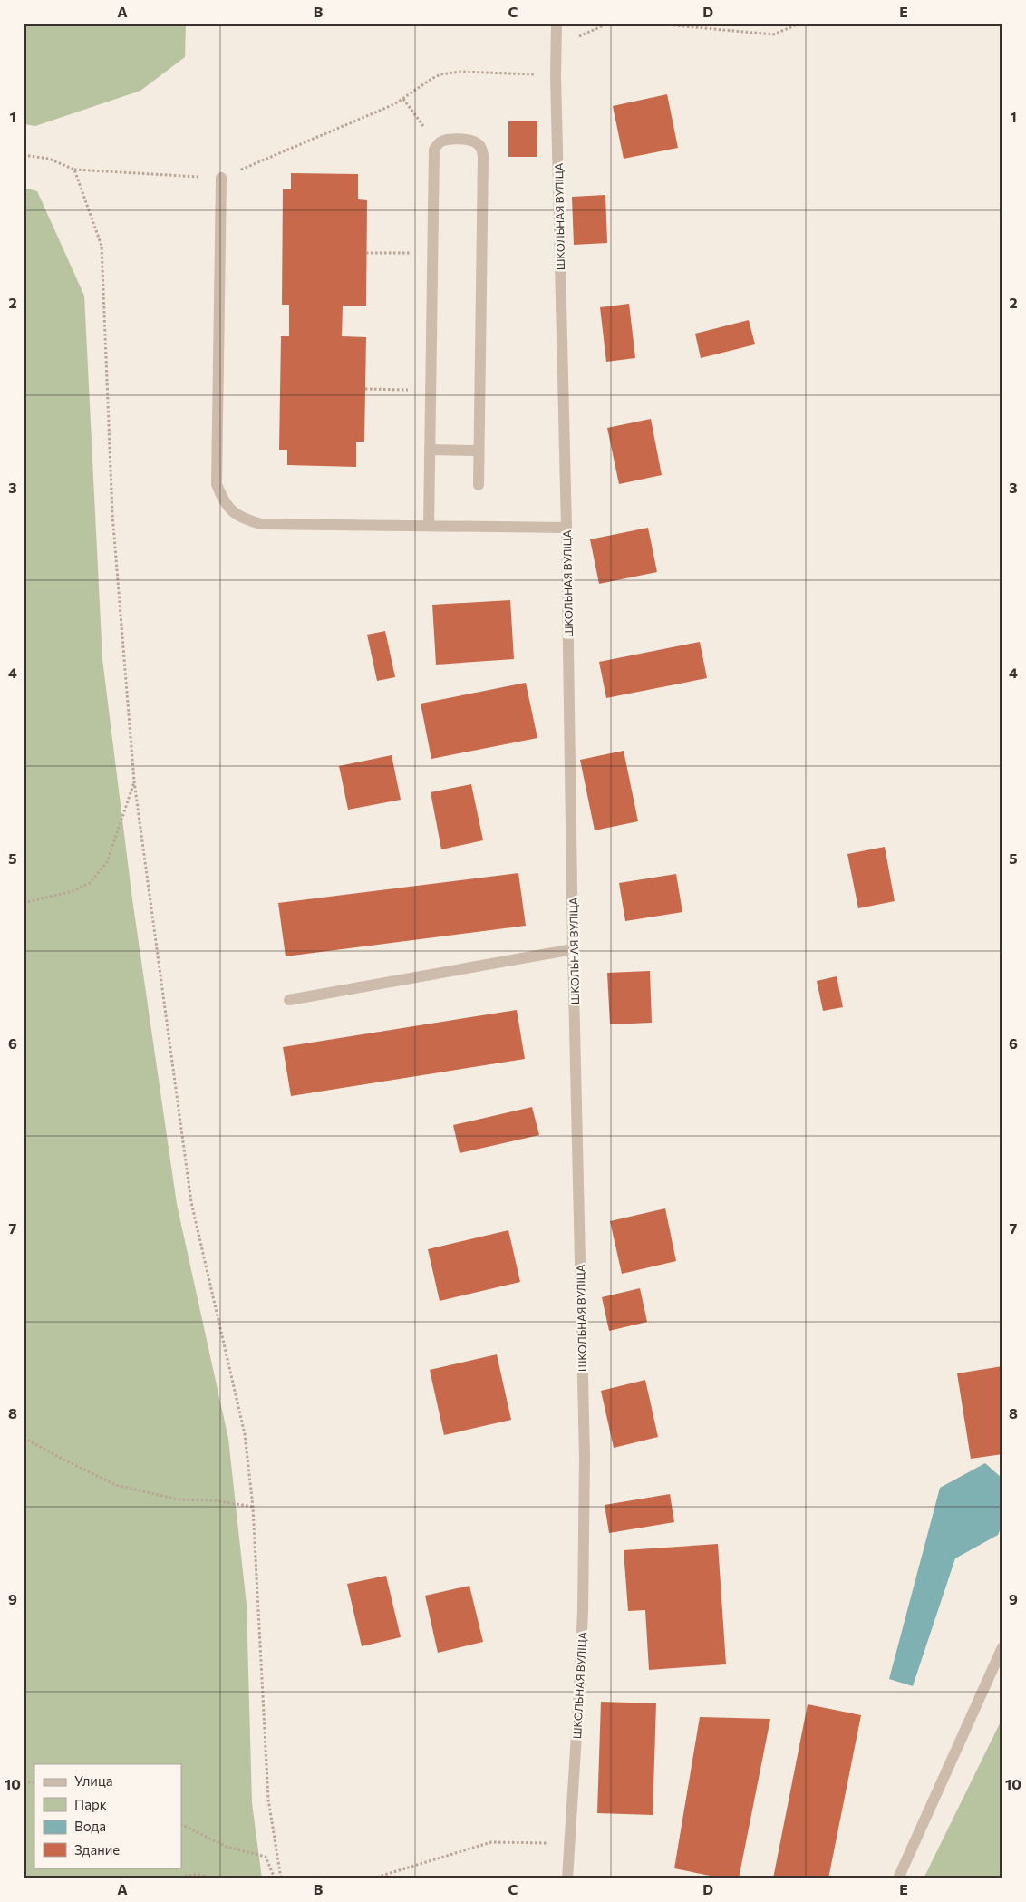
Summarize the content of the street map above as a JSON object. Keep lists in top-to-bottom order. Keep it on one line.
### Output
{"streets":{"street":["ШКОЛЬНАЯ ВУЛІЦА"]},"legend":["Улица","Парк","Вода","Здание"],"grid":{"columns":["A","B","C","D","E"],"rows":["1","2","3","4","5","6","7","8","9","10"]}}
